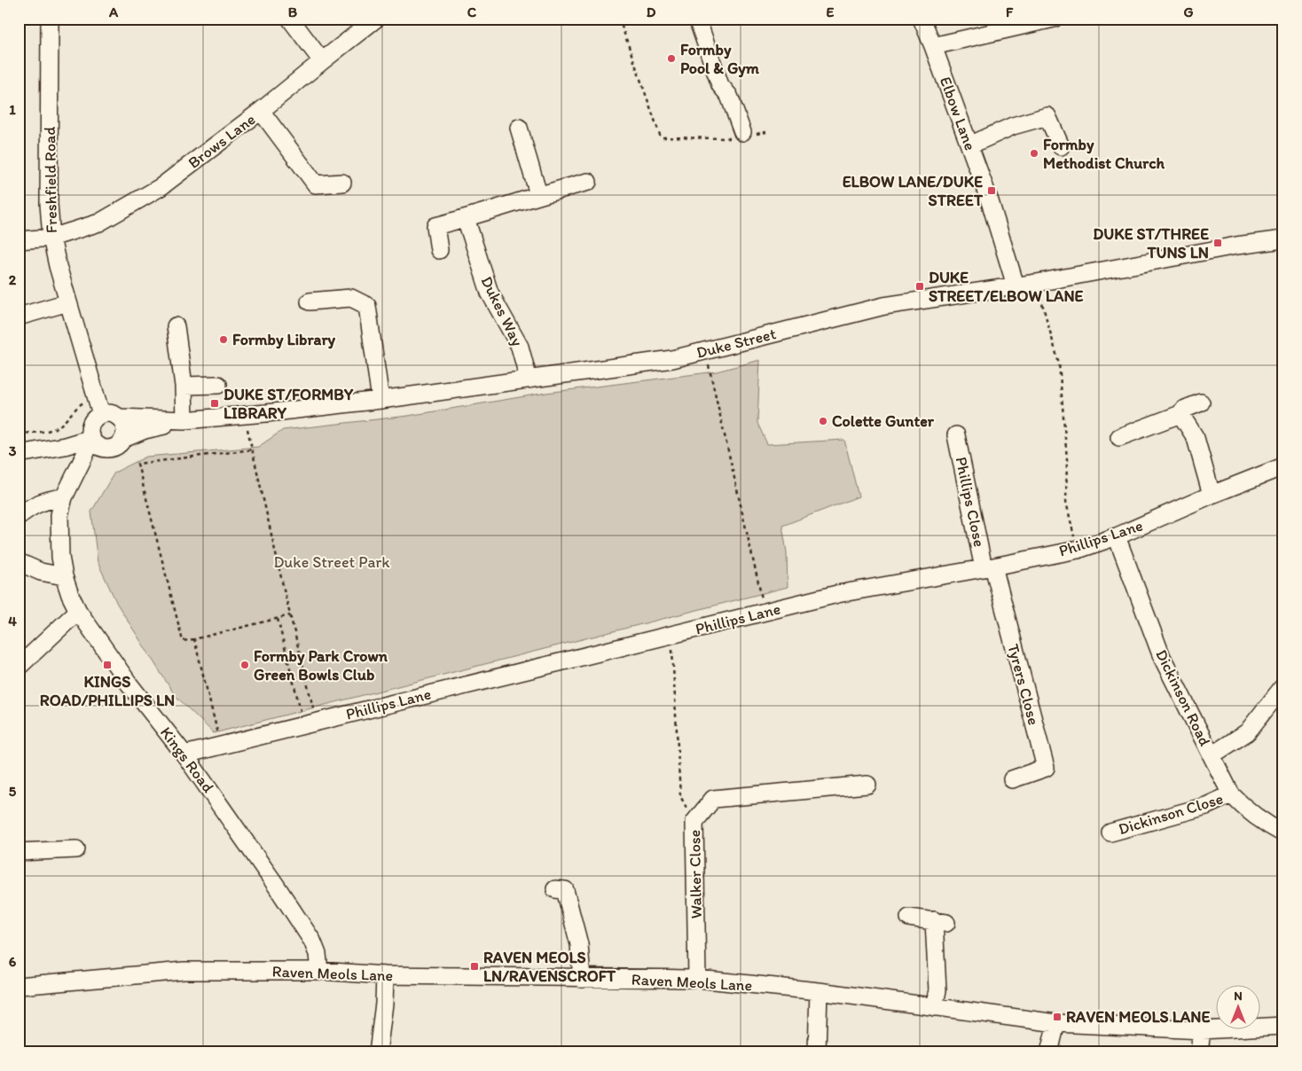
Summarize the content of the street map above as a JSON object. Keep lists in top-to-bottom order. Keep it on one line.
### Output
{"streets":{"street":["Elbow Lane","Brows Lane","Freshfield Road","Dukes Way","Duke Street","Phillips Close","Phillips Lane","Tyrers Close","Dickinson Road","Kings Road","Dickinson Close","Walker Close","Raven Meols Lane"]},"crossings":[["Elbow Lane","Duke Street"],["Brows Lane","Freshfield Road"],["Freshfield Road","Duke Street"],["Freshfield Road","Kings Road"],["Dukes Way","Duke Street"],["Duke Street","Kings Road"],["Phillips Close","Phillips Lane"],["Phillips Close","Tyrers Close"],["Phillips Lane","Tyrers Close"],["Phillips Lane","Dickinson Road"],["Phillips Lane","Kings Road"],["Dickinson Road","Dickinson Close"],["Kings Road","Raven Meols Lane"],["Walker Close","Raven Meols Lane"]],"parks":["Duke Street Park"],"places":{"other":["Formby Pool & Gym","Formby Methodist Church","Formby Library","Colette Gunter","Formby Park Crown Green Bowls Club"],"transit":["ELBOW LANE/DUKE STREET","DUKE ST/THREE TUNS LN","DUKE STREET/ELBOW LANE","DUKE ST/FORMBY LIBRARY","KINGS ROAD/PHILLIPS LN","RAVEN MEOLS LN/RAVENSCROFT","RAVEN MEOLS LANE"]},"north":"top","grid":{"columns":["A","B","C","D","E","F","G"],"rows":["1","2","3","4","5","6"]}}
